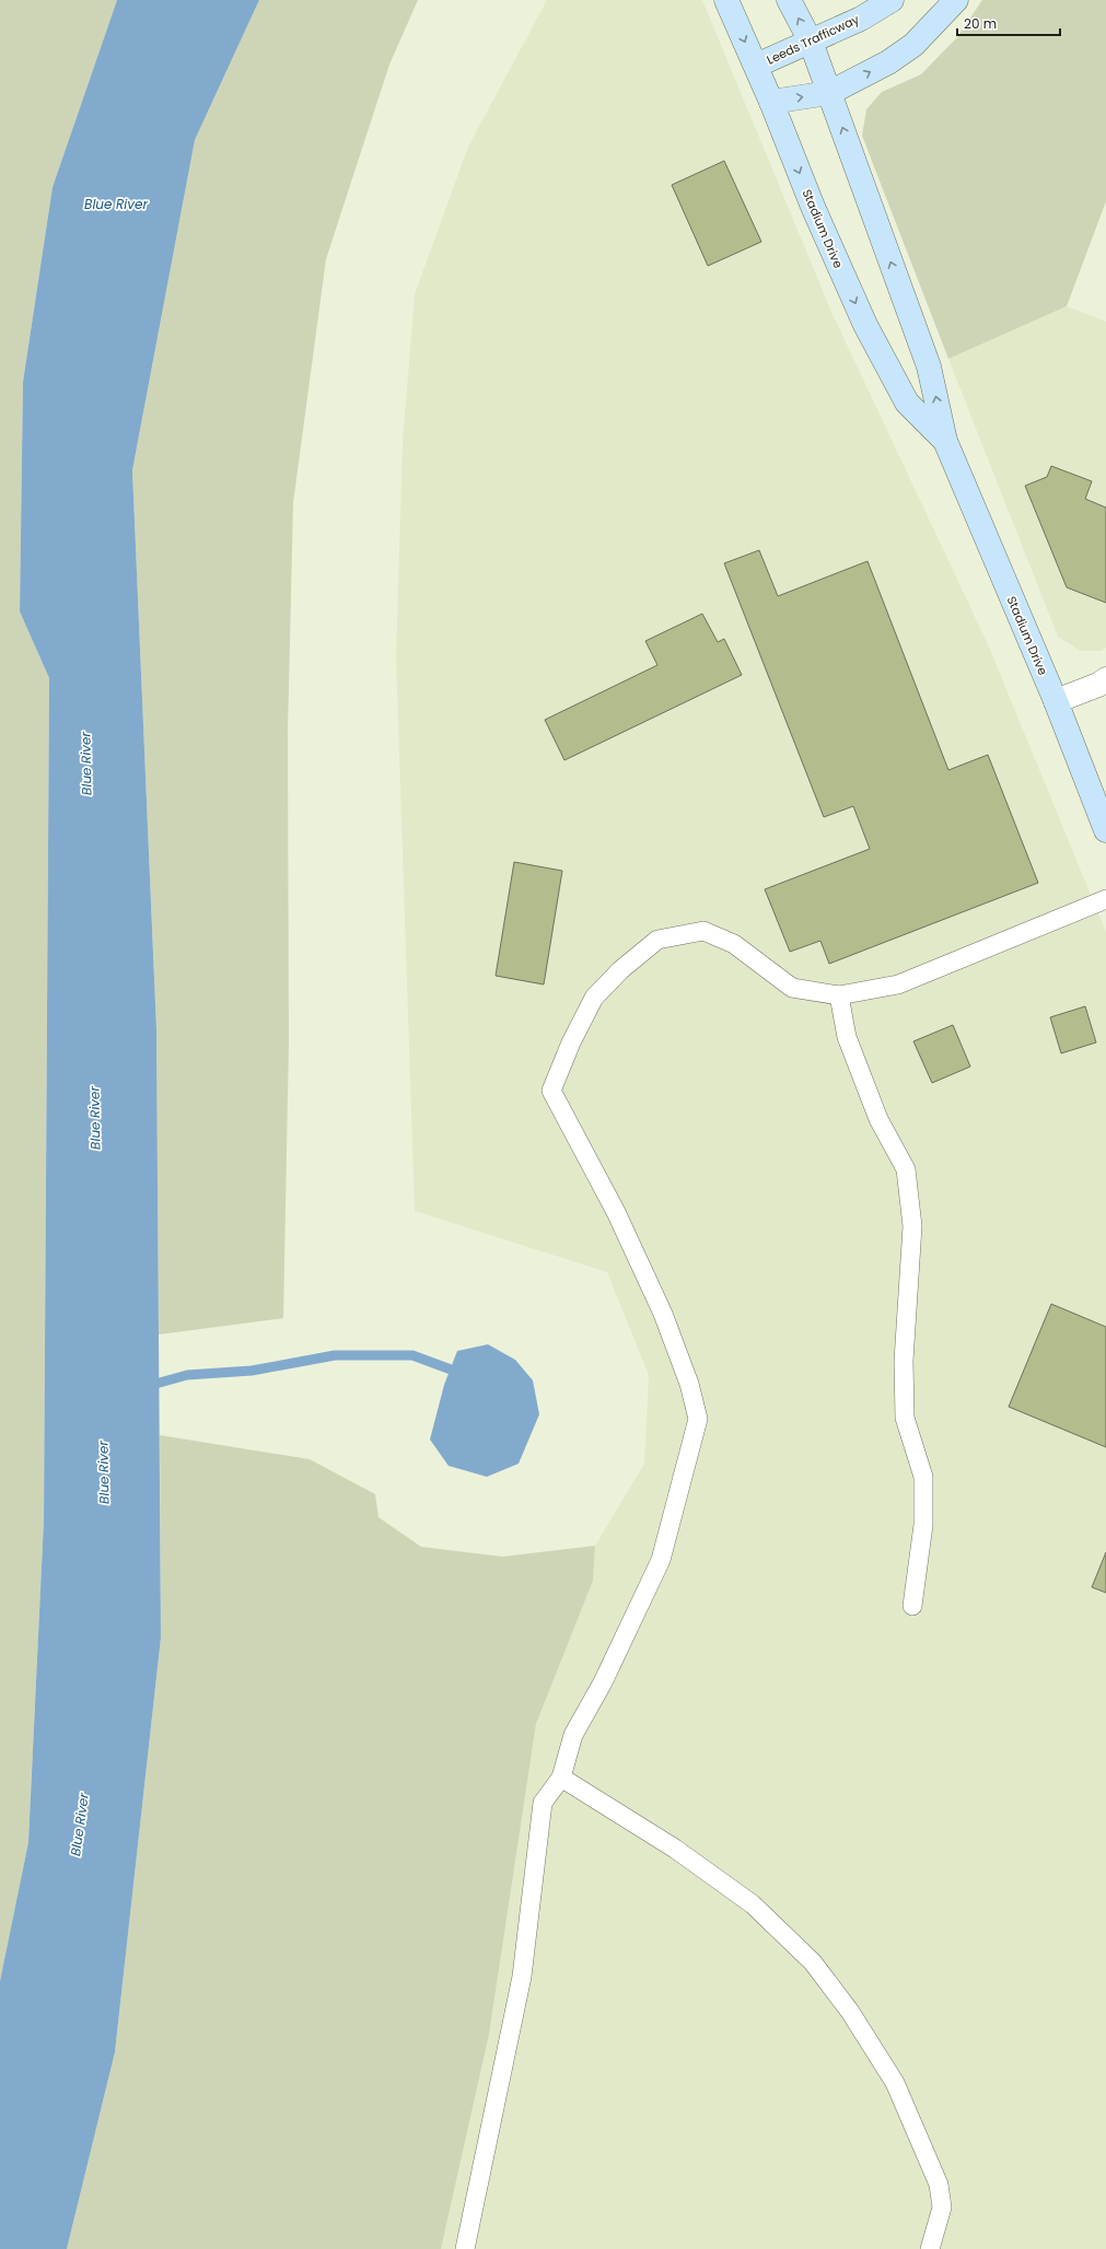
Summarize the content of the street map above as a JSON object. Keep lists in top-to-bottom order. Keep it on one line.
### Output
{"streets":{"main road":["Leeds Trafficway","Stadium Drive"]},"crossings":[["Leeds Trafficway","Stadium Drive"]],"water":["Blue River"],"scale_bar":"20 m"}
